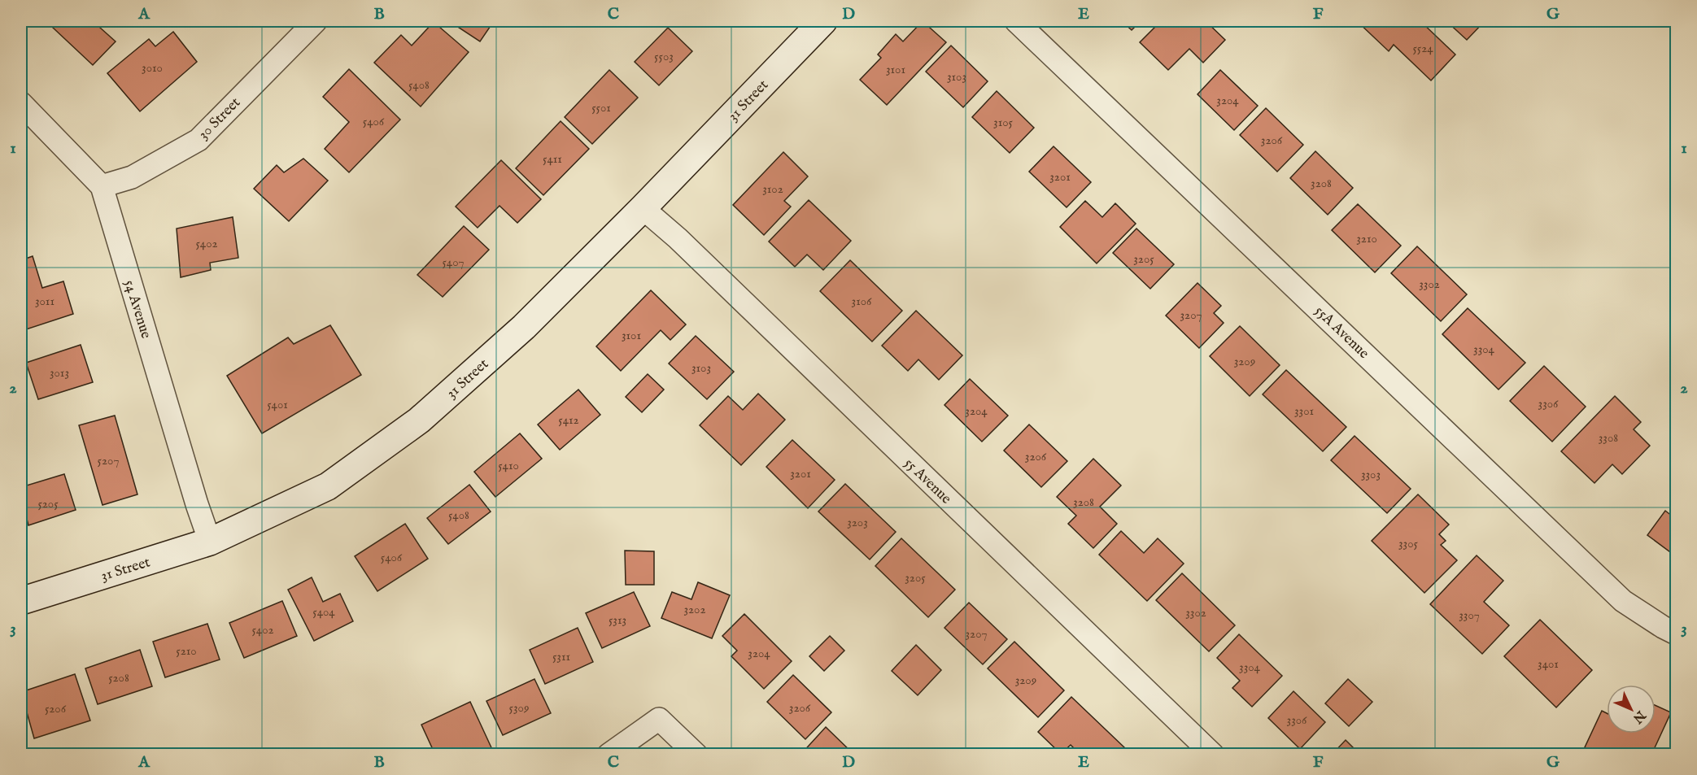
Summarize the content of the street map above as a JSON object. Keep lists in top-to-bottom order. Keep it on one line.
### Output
{"streets":{"street":["31 Street","30 Street","54 Avenue","55A Avenue","55 Avenue"]},"crossings":[["31 Street","54 Avenue"],["31 Street","55 Avenue"],["30 Street","54 Avenue"]],"house_numbers":["5524","5503","3010","3101","3103","5408","3204","5501","5406","3105","3206","5411","3201","3208","3102","3210","5402","3205","5407","3302","3011","3106","3207","3101","3304","3209","3103","3013","3306","5401","3204","3301","5412","3308","3206","5207","5410","3201","3303","3208","5205","5408","3203","3305","5406","3205","3202","5404","3302","3307","5313","5402","3207","5210","3204","5311","3401","3304","5208","3209","5309","3206","5206","3306"],"north":"bottom right","grid":{"columns":["A","B","C","D","E","F","G"],"rows":["1","2","3"]}}
